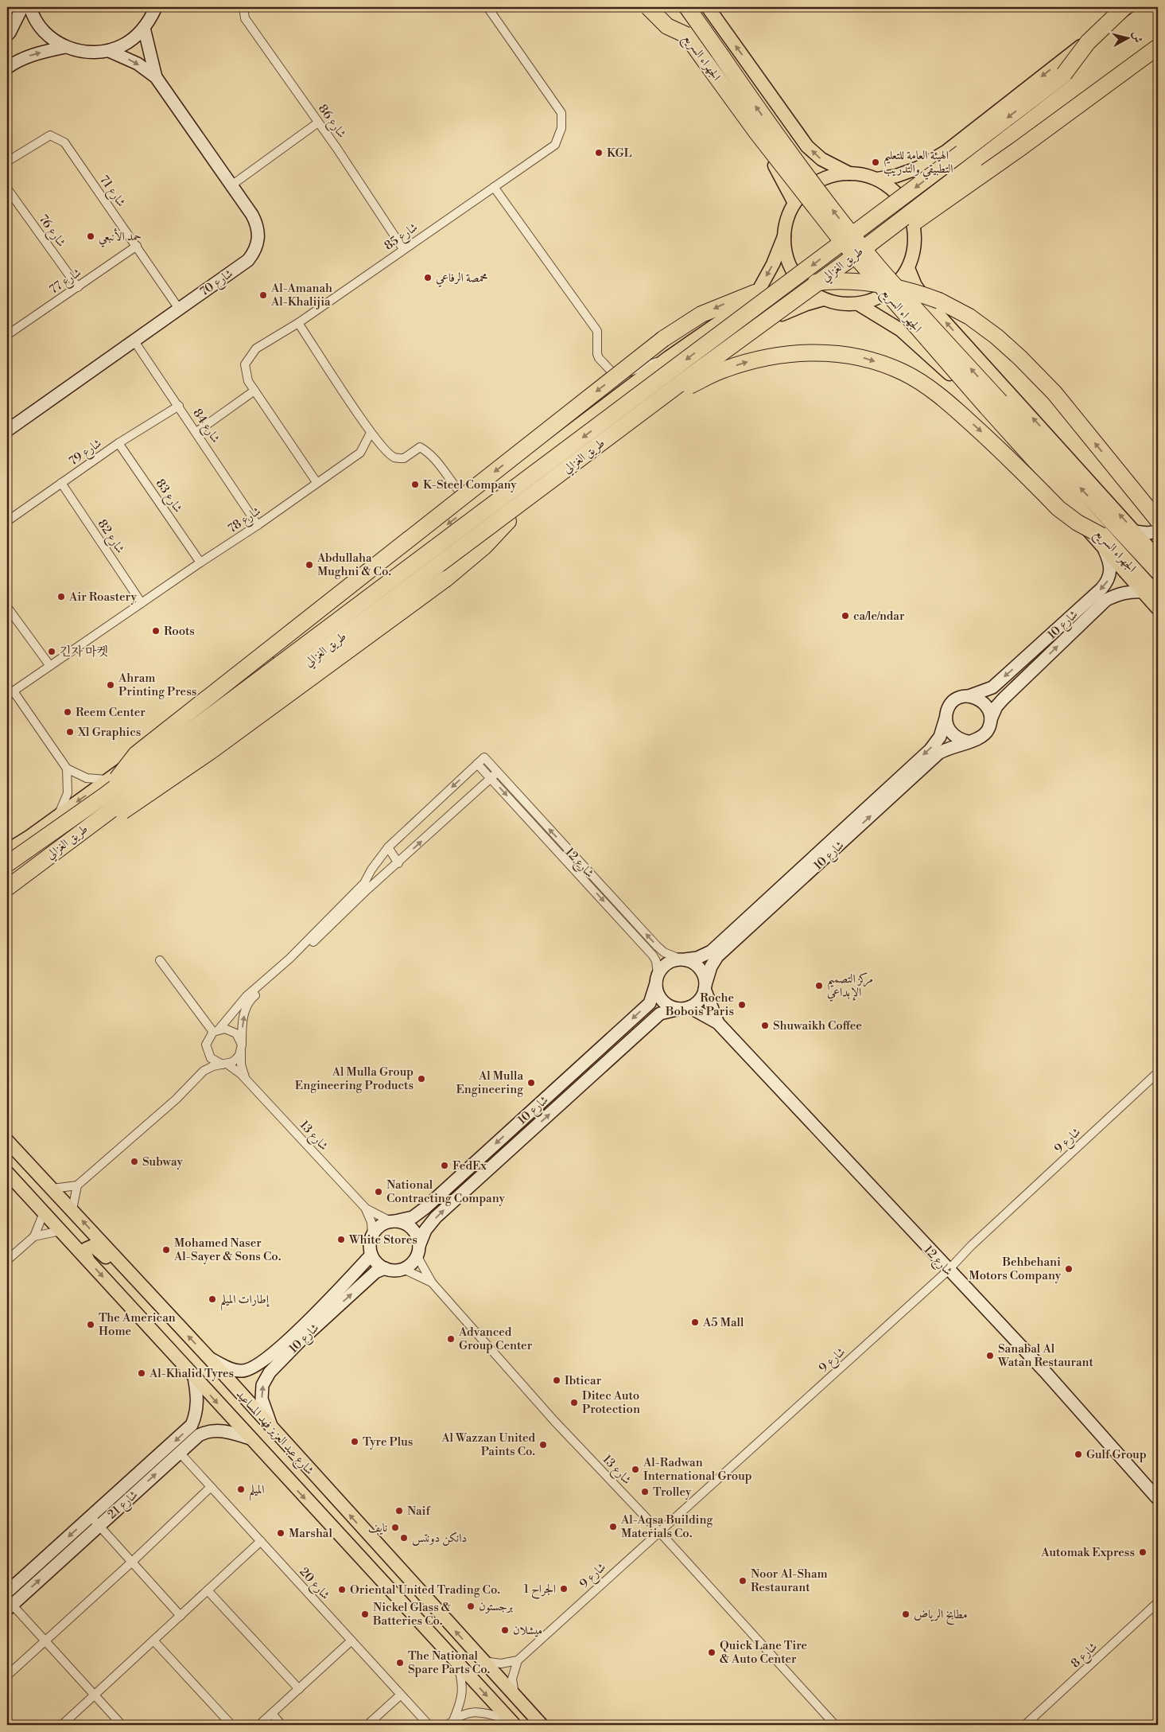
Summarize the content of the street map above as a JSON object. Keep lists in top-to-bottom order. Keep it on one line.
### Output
{"streets":{"highway":["الجهراء السريع","طريق الغزالي"],"main road":["شارع عبد العزيز فهد المساعيد"],"street":["شارع 86","شارع 71","شارع 76","شارع 85","شارع 77","شارع 70","شارع 84","شارع 79","شارع 83","شارع 78","شارع 82","شارع 10","شارع 12","شارع 13","شارع 9","شارع 21","شارع 20","شارع 8"]},"crossings":[["الجهراء السريع","طريق الغزالي"],["الجهراء السريع","شارع 10"],["شارع 86","شارع 85"],["شارع 71","شارع 77"],["شارع 71","شارع 70"],["شارع 76","شارع 77"],["شارع 85","شارع 78"],["شارع 70","شارع 84"],["شارع 84","شارع 79"],["شارع 84","شارع 78"],["شارع 79","شارع 83"],["شارع 79","شارع 82"],["شارع 83","شارع 78"],["شارع 78","شارع 82"],["شارع 10","شارع 12"],["شارع 10","شارع 13"],["شارع 10","شارع عبد العزيز فهد المساعيد"],["شارع 12","شارع 9"],["شارع 13","شارع 9"],["شارع عبد العزيز فهد المساعيد","شارع 21"],["شارع 21","شارع 20"]],"places":["KGL","الهيئة العامة للتعليم التطبيقي والتدريب","حمد الأنبعي","محمصة الرفاعي","Al-Amanah Al-Khalijia","K-Steel Company","Abdullaha Mughni & Co.","Air Roastery","ca/le/ndar","Roots","긴자 마켓","Ahram Printing Press","Reem Center","Xl Graphics","مركز التصميم الإبداعي","Roche Bobois Paris","Shuwaikh Coffee","Al Mulla Group Engineering Products","Al Mulla Engineering","Subway","FedEx","National Contracting Company","White Stores","Mohamed Naser Al-Sayer & Sons Co.","Behbehani Motors Company","إطارات الميلم","A5 Mall","The American Home","Advanced Group Center","Sanabal Al Watan Restaurant","Al-Khalid Tyres","Ibticar","Ditec Auto Protection","Tyre Plus","Al Wazzan United Paints Co.","Gulf Group","Al-Radwan International Group","الميلم","Trolley","Naif","Al-Aqsa Building Materials Co.","نايف","Marshal","دانكن دونتس","Automak Express","Noor Al-Sham Restaurant","الجراح 1","Oriental United Trading Co.","برجستون","Nickel Glass & Batteries Co.","مطابخ الرياض","ميشلان","Quick Lane Tire & Auto Center","The National Spare Parts Co."],"north":"right"}
